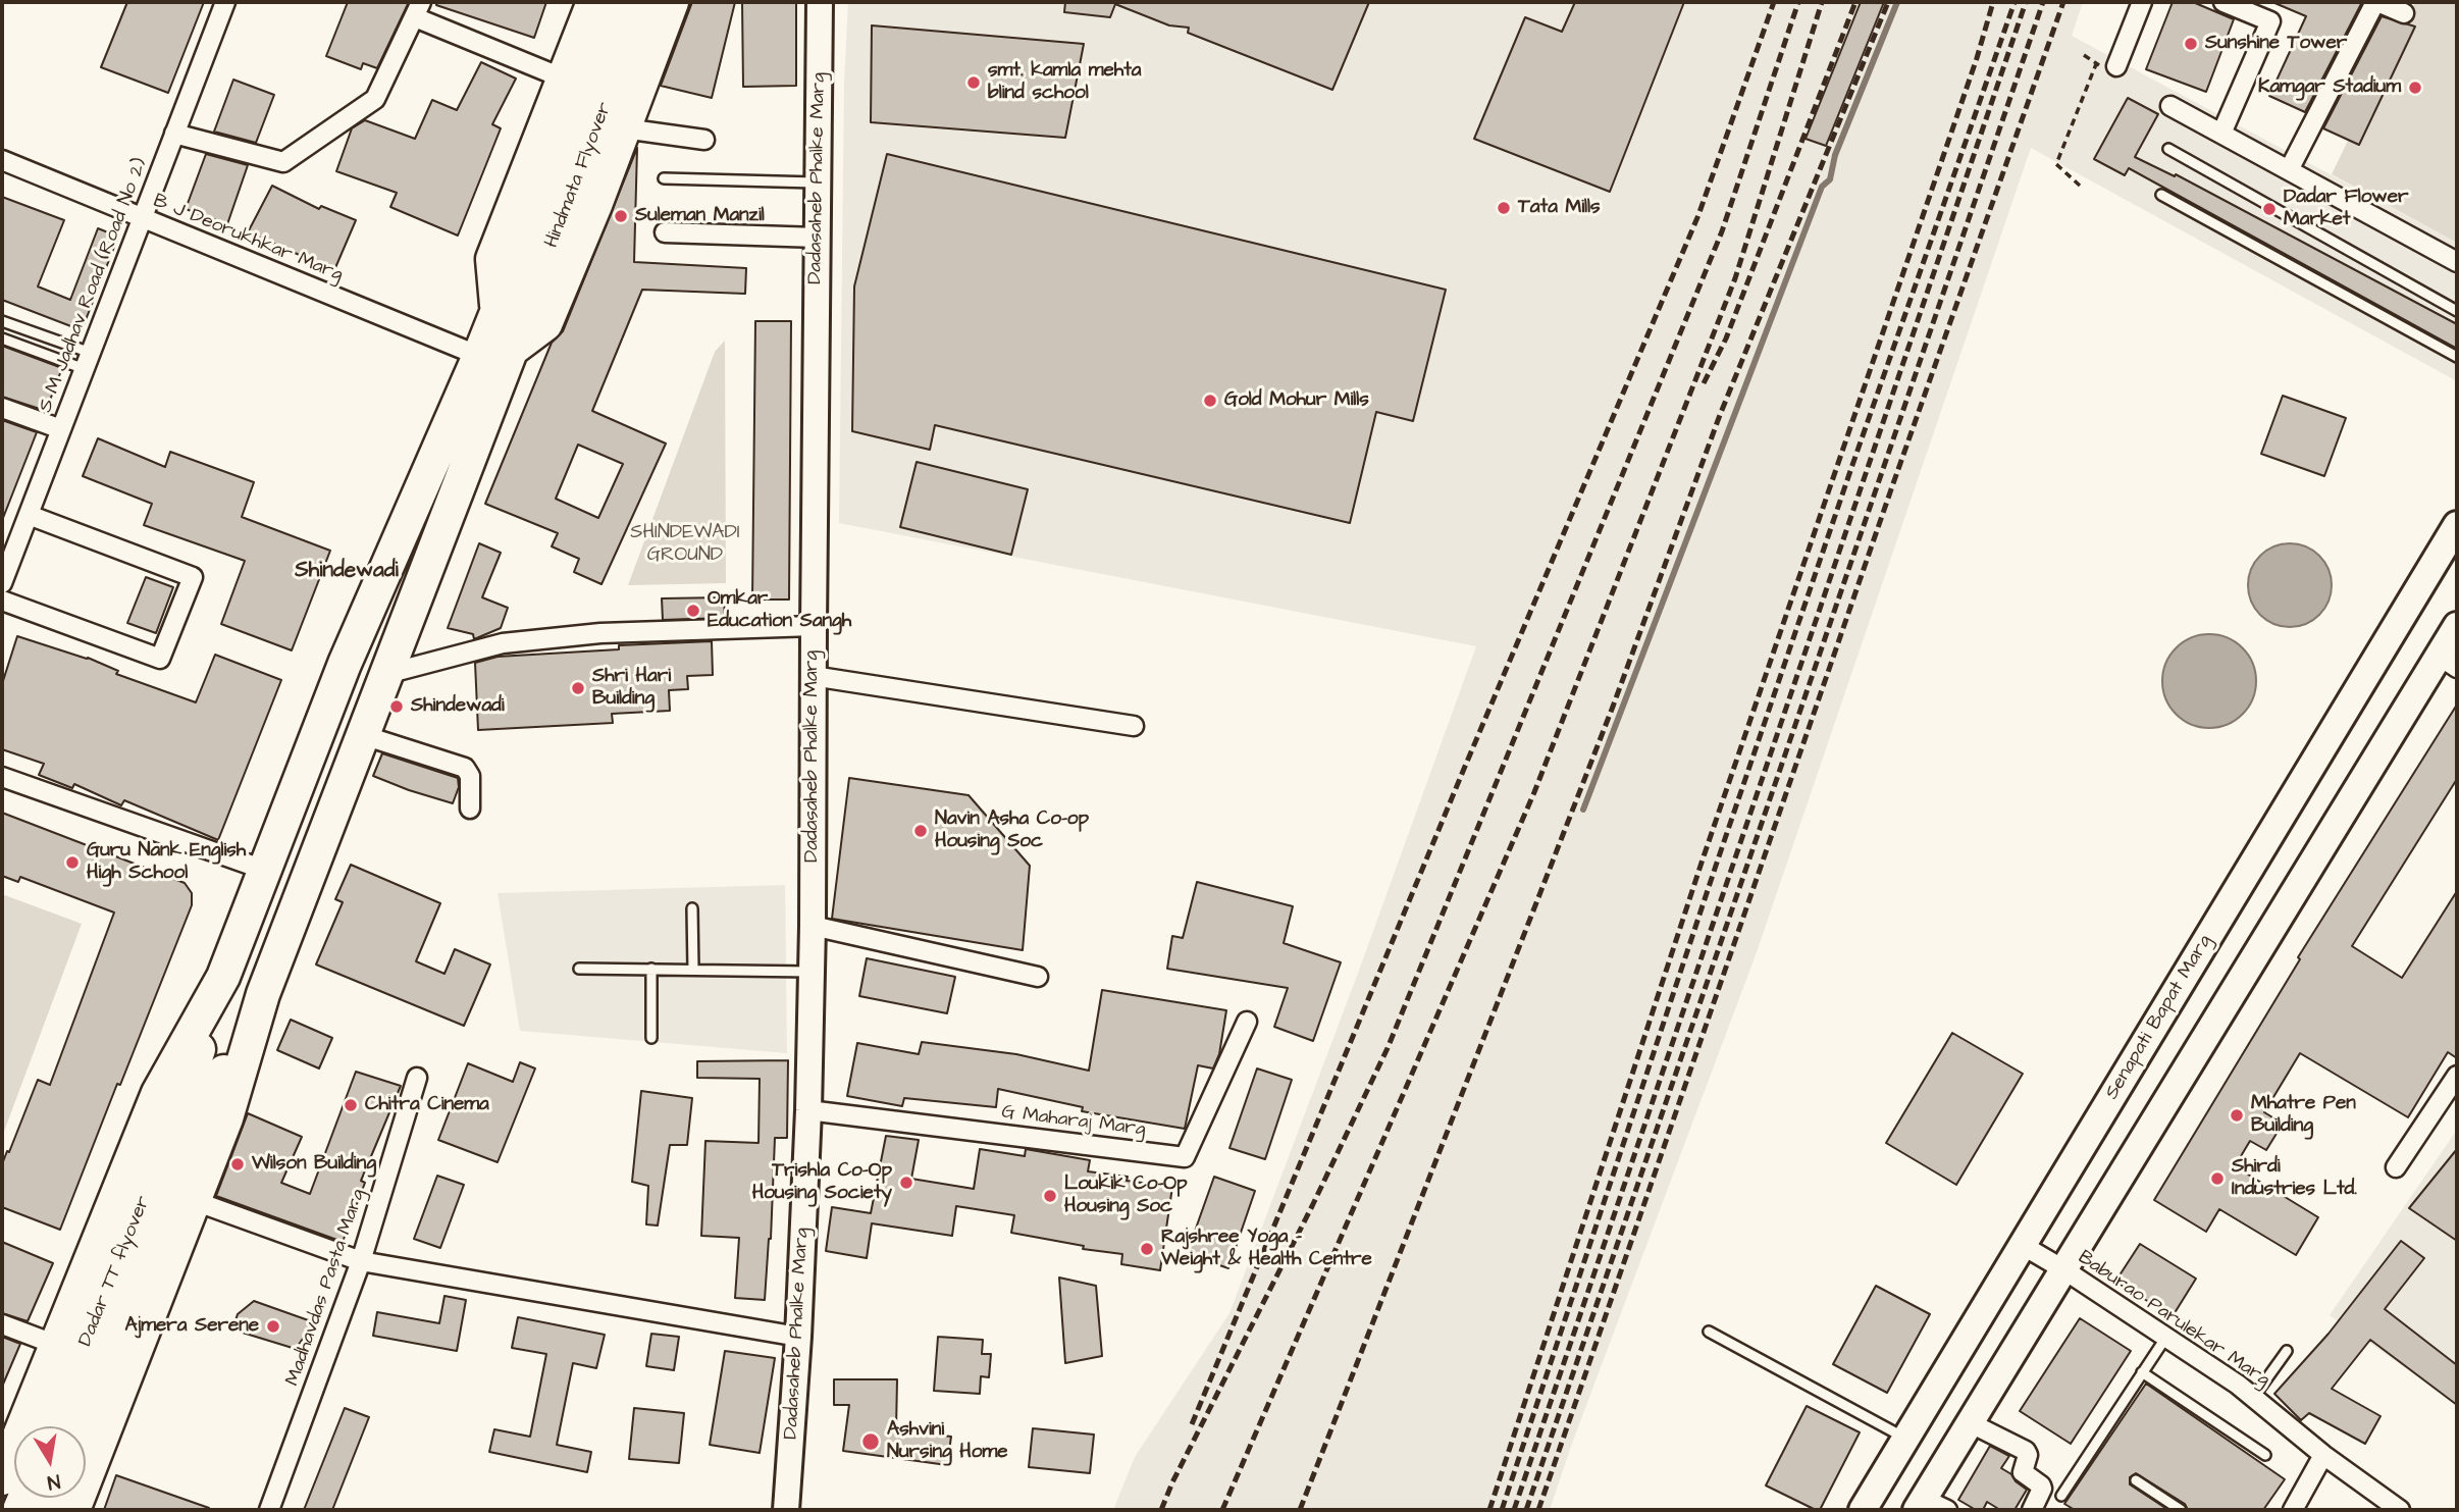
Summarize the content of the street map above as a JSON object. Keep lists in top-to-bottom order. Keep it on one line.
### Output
{"streets":{"highway":["Hindmata Flyover","Dadar TT flyover"],"main road":["Senapati Bapat Marg"],"street":["Dadasaheb Phalke Marg","B J Deorukhkar Marg","S M Jadhav Road (Road No 2)","G Maharaj Marg","Madhavdas Pasta Marg","Baburao Parulekar Marg"]},"crossings":[["Hindmata Flyover","B J Deorukhkar Marg"],["Dadasaheb Phalke Marg","G Maharaj Marg"],["B J Deorukhkar Marg","S M Jadhav Road (Road No 2)"],["Senapati Bapat Marg","Baburao Parulekar Marg"]],"districts":["Shindewadi"],"parks":["SHINDEWADI GROUND"],"places":["Sunshine Tower","smt. kamla mehta blind school","Kamgar Stadium","Tata Mills","Dadar Flower Market","Suleman Manzil","Gold Mohur Mills","Omkar Education Sangh","Shri Hari Building","Shindewadi","Navin Asha Co-op Housing Soc","Guru Nank English High School","Chitra Cinema","Mhatre Pen Building","Wilson Building","Shirdi Industries Ltd.","Trishla Co-Op Housing Society","Loukik Co-Op Housing Soc","Rajshree Yoga - Weight & Health Centre","Ajmera Serene","Ashvini Nursing Home"],"north":"bottom"}
